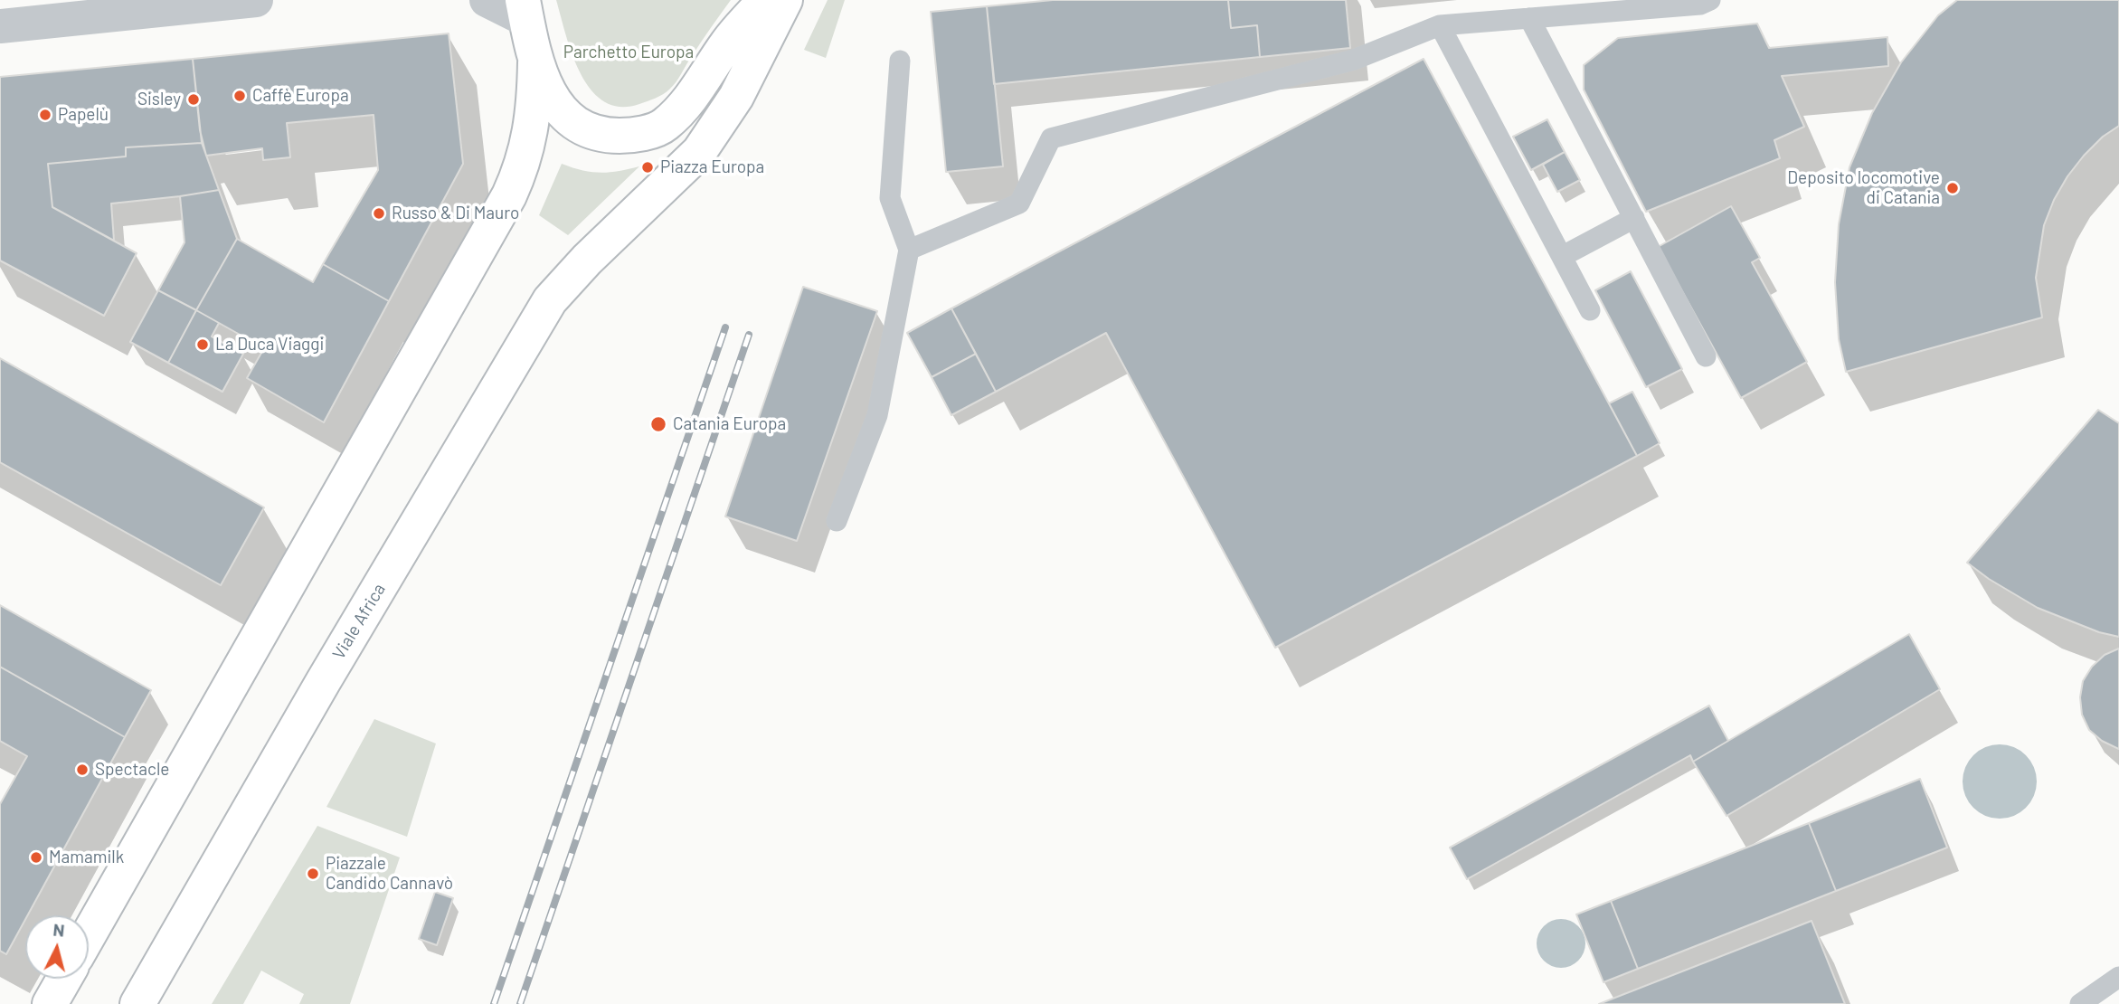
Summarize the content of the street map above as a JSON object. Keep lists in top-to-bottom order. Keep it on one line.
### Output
{"streets":{"main road":["Viale Africa"]},"parks":["Parchetto Europa"],"places":["Caffè Europa","Sisley","Papelù","Piazza Europa","Deposito locomotive di Catania","Russo & Di Mauro","La Duca Viaggi","Catania Europa","Spectacle","Mamamilk","Piazzale Candido Cannavò"],"north":"top"}
